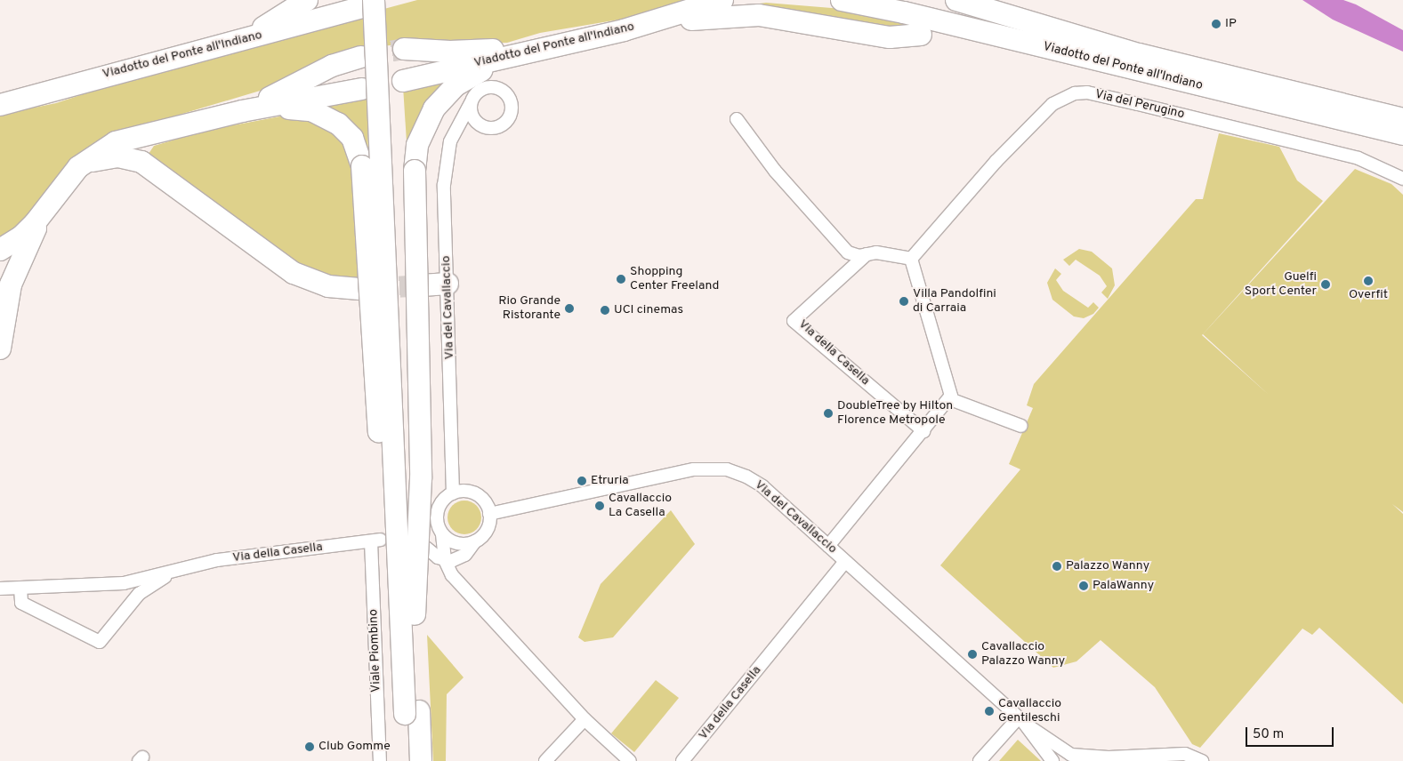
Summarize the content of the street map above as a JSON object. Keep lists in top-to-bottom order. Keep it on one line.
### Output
{"streets":{"highway":["Viadotto del Ponte all'Indiano"],"street":["Via del Perugino","Via del Cavallaccio","Via della Casella","Viale Piombino"]},"crossings":[["Via del Cavallaccio","Via della Casella"],["Via della Casella","Viale Piombino"]],"places":["IP","Shopping Center Freeland","Overfit","Guelfi Sport Center","Villa Pandolfini di Carraia","Rio Grande Ristorante","UCI cinemas","DoubleTree by Hilton Florence Metropole","Etruria","Cavallaccio La Casella","Palazzo Wanny","PalaWanny","Cavallaccio Palazzo Wanny","Cavallaccio Gentileschi","Club Gomme"],"scale_bar":"50 m"}
